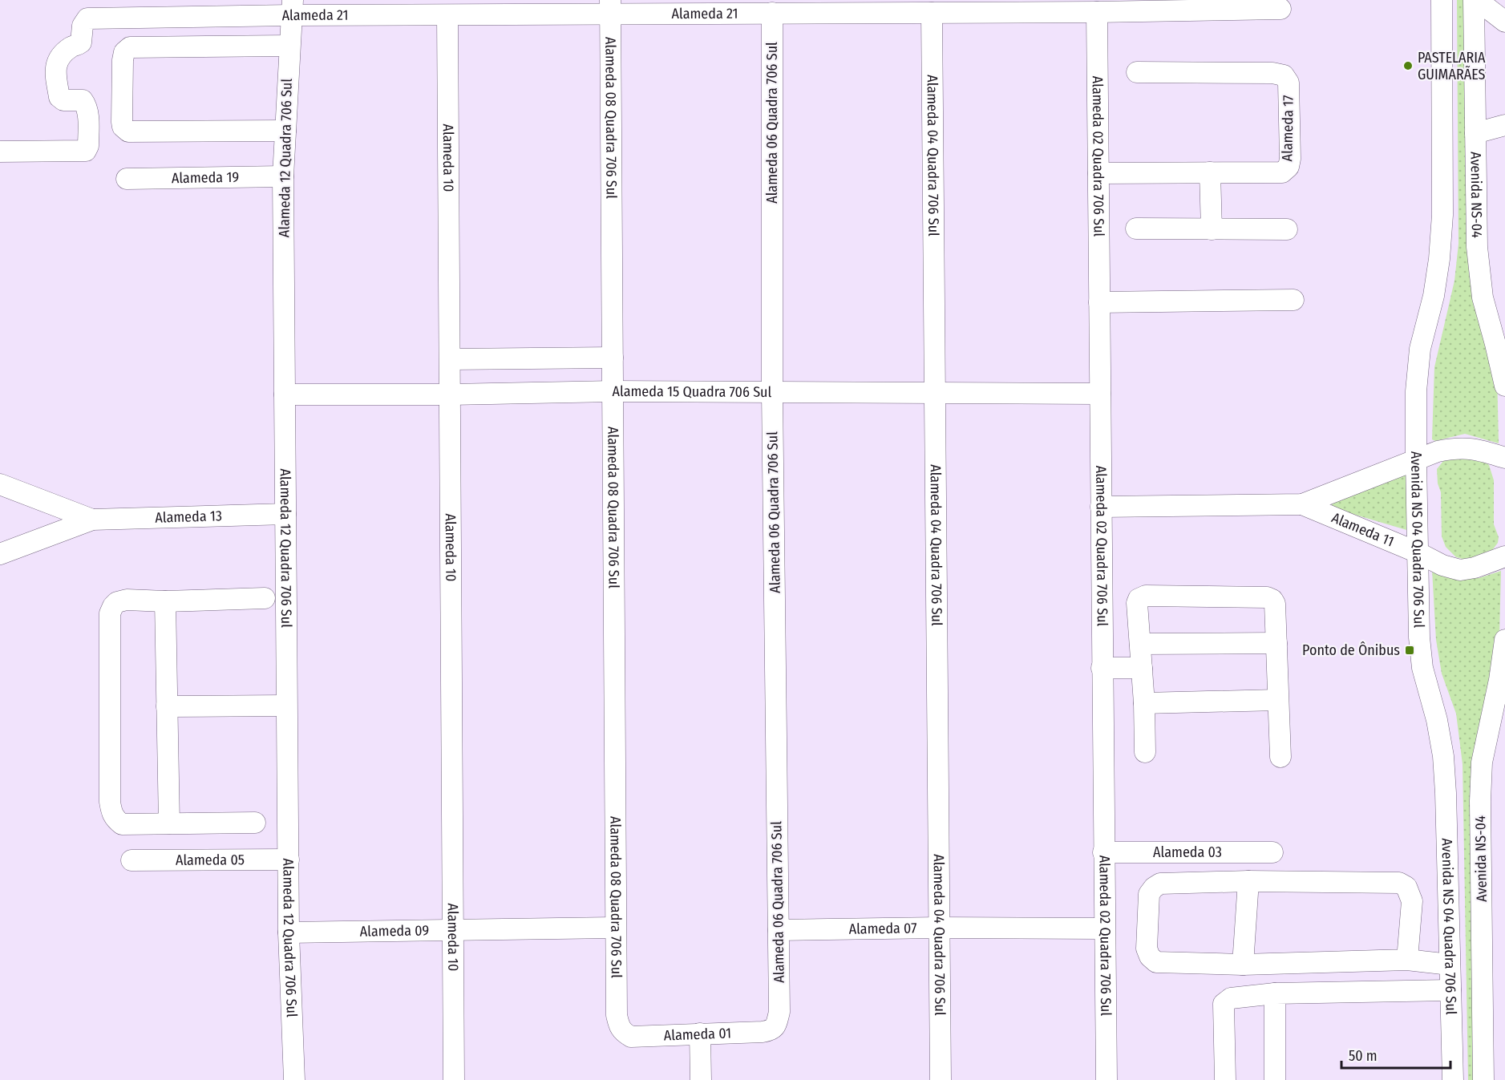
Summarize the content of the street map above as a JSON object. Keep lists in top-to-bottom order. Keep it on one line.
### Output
{"streets":{"street":["Alameda 21","Alameda 08 Quadra 706 Sul","Alameda 06 Quadra 706 Sul","Alameda 17","Alameda 04 Quadra 706 Sul","Alameda 02 Quadra 706 Sul","Alameda 12 Quadra 706 Sul","Alameda 10","Alameda 19","Avenida NS-04","Alameda 15 Quadra 706 Sul","Alameda 13","Alameda 11","Avenida NS 04 Quadra 706 Sul","Alameda 03","Alameda 05","Alameda 07","Alameda 09","Alameda 01"]},"crossings":[["Alameda 21","Alameda 08 Quadra 706 Sul"],["Alameda 21","Alameda 06 Quadra 706 Sul"],["Alameda 21","Alameda 04 Quadra 706 Sul"],["Alameda 21","Alameda 02 Quadra 706 Sul"],["Alameda 21","Alameda 12 Quadra 706 Sul"],["Alameda 21","Alameda 10"],["Alameda 08 Quadra 706 Sul","Alameda 15 Quadra 706 Sul"],["Alameda 08 Quadra 706 Sul","Alameda 09"],["Alameda 08 Quadra 706 Sul","Alameda 01"],["Alameda 06 Quadra 706 Sul","Alameda 15 Quadra 706 Sul"],["Alameda 06 Quadra 706 Sul","Alameda 07"],["Alameda 06 Quadra 706 Sul","Alameda 01"],["Alameda 17","Alameda 02 Quadra 706 Sul"],["Alameda 04 Quadra 706 Sul","Alameda 15 Quadra 706 Sul"],["Alameda 04 Quadra 706 Sul","Alameda 07"],["Alameda 02 Quadra 706 Sul","Alameda 15 Quadra 706 Sul"],["Alameda 02 Quadra 706 Sul","Alameda 11"],["Alameda 02 Quadra 706 Sul","Alameda 03"],["Alameda 02 Quadra 706 Sul","Alameda 07"],["Alameda 12 Quadra 706 Sul","Alameda 19"],["Alameda 12 Quadra 706 Sul","Alameda 15 Quadra 706 Sul"],["Alameda 12 Quadra 706 Sul","Alameda 13"],["Alameda 12 Quadra 706 Sul","Alameda 05"],["Alameda 12 Quadra 706 Sul","Alameda 09"],["Alameda 10","Alameda 15 Quadra 706 Sul"],["Alameda 10","Alameda 09"],["Alameda 11","Avenida NS 04 Quadra 706 Sul"]],"places":{"other":["PASTELARIA GUIMARÃES"],"transit":["Ponto de Ônibus"]},"scale_bar":"50 m"}
